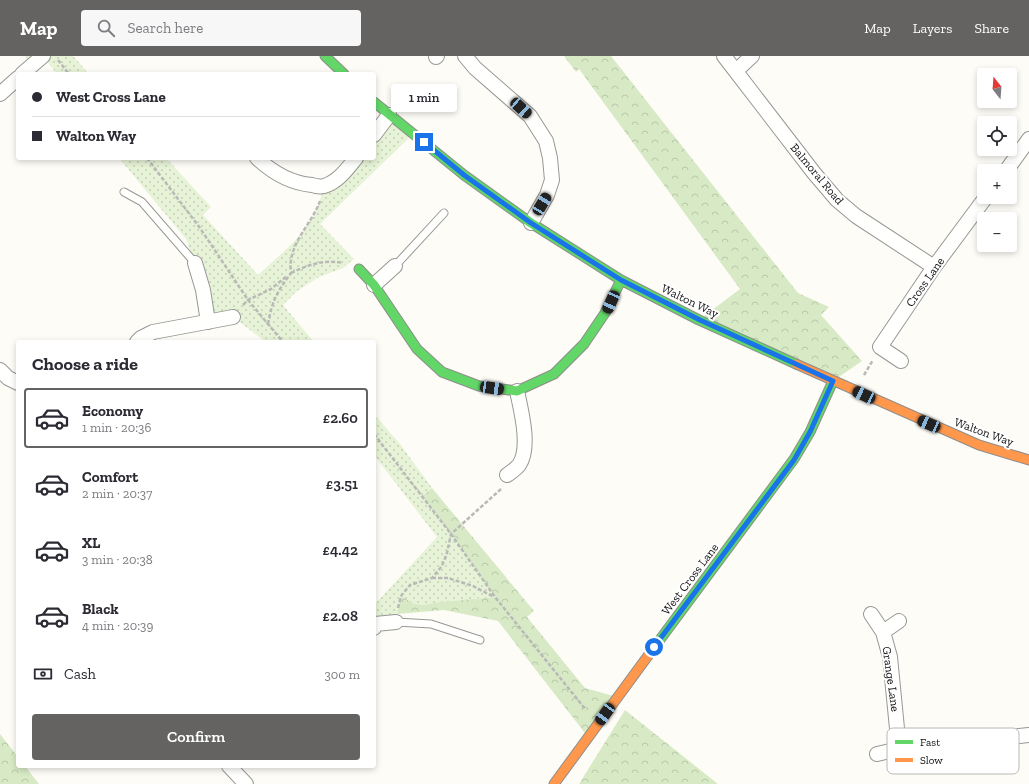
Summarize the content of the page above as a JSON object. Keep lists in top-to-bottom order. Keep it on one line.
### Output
{"streets":{"street":["Balmoral Road","Cross Lane","Walton Way","West Cross Lane","Grange Lane"]},"crossings":[["Balmoral Road","Cross Lane"],["Walton Way","West Cross Lane"]],"legend":["Fast","Slow"],"north":"top","page":{"header":"Map","search":"Search here","nav":["Map","Layers","Share"],"map_buttons":["+","−"],"banner":["West Cross Lane","Walton Way"],"bubble":"1 min","heading":"Choose a ride","list":[{"name":"Economy","note":"1 min · 20:36","value":"£2.60"},{"name":"Comfort","note":"2 min · 20:37","value":"£3.51"},{"name":"XL","note":"3 min · 20:38","value":"£4.42"},{"name":"Black","note":"4 min · 20:39","value":"£2.08"}],"pay":["Cash","300 m"],"buttons":"Confirm"}}
